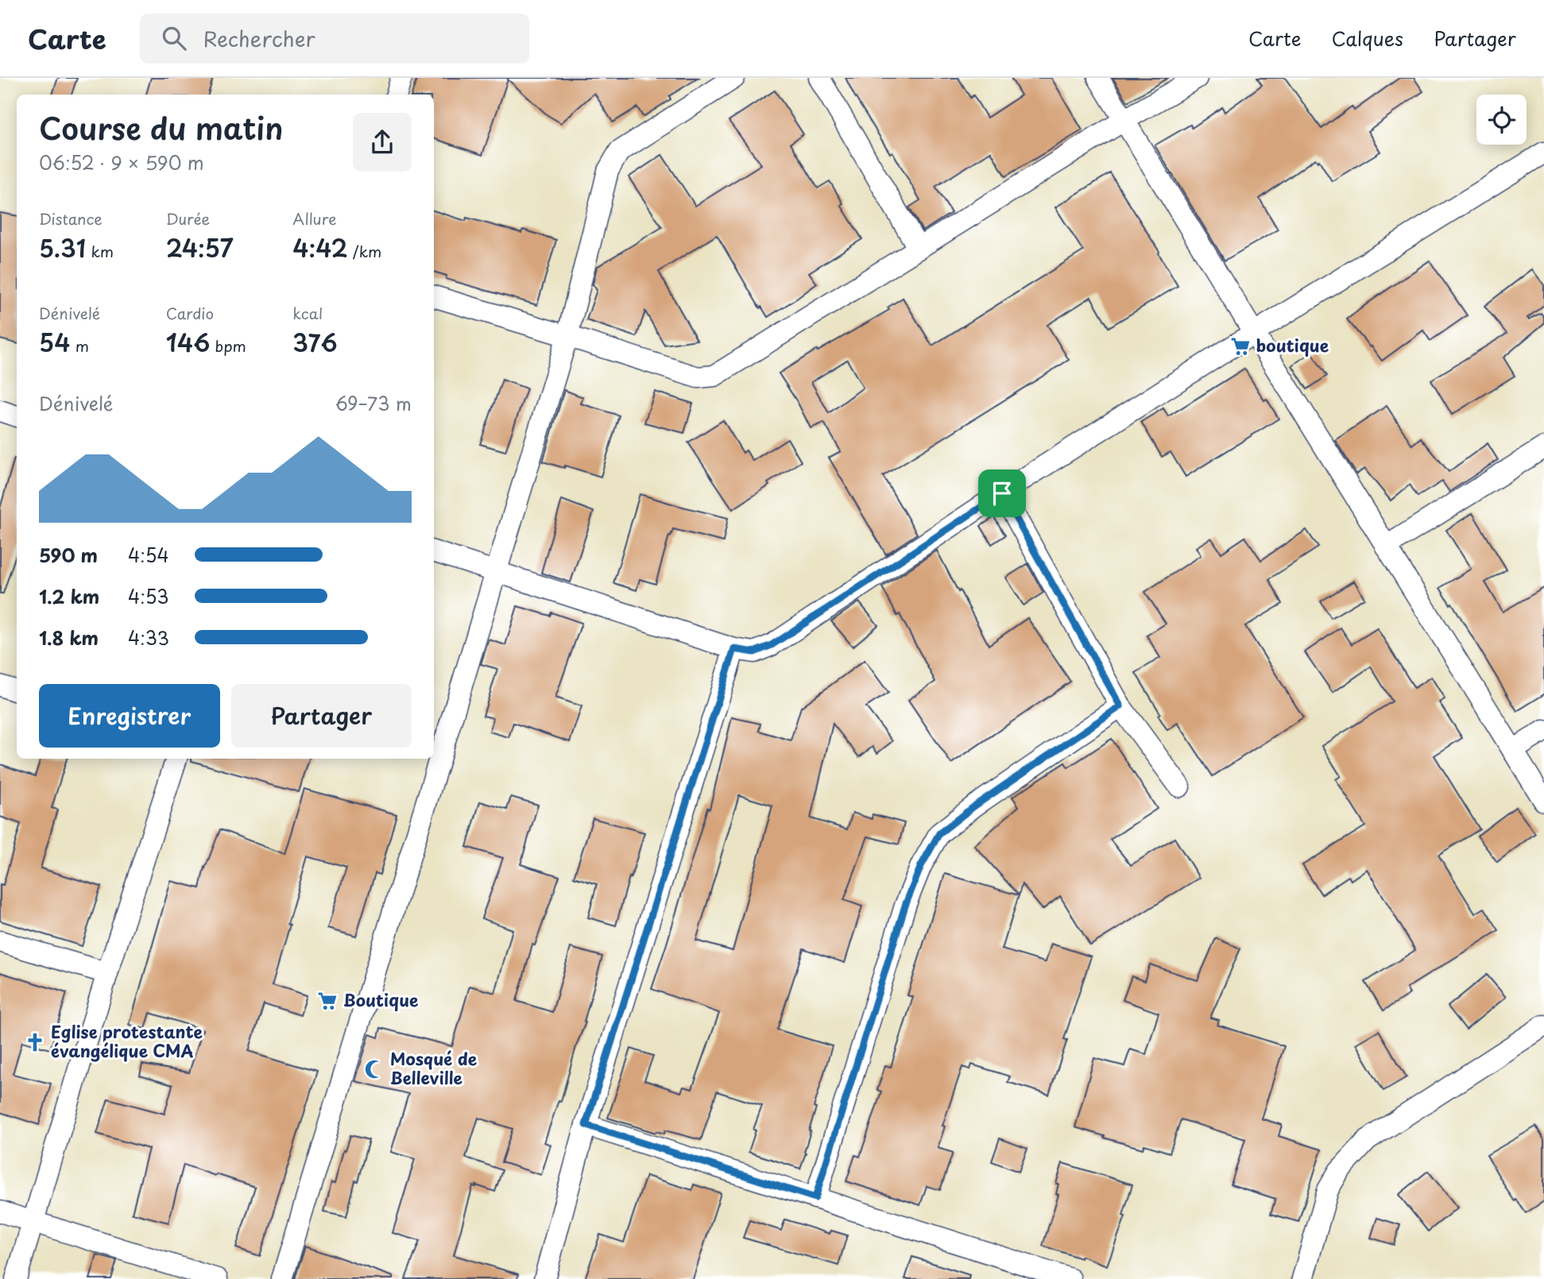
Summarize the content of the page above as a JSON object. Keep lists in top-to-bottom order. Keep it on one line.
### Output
{"places":{"supermarket":["boutique","Boutique"],"church":["Eglise protestante évangélique CMA"],"mosque":["Mosqué de Belleville"]},"page":{"header":"Carte","search":"Rechercher","nav":["Carte","Calques","Partager"],"heading":["Course du matin","06:52 · 9 × 590 m"],"stats":[["Distance","5.31 km"],["Durée","24:57"],["Allure","4:42 /km"],["Dénivelé","54 m"],["Cardio","146 bpm"],["kcal","376"]],"chart":["Dénivelé","69–73 m"],"list":[{"name":"590 m","note":"4:54"},{"name":"1.2 km","note":"4:53"},{"name":"1.8 km","note":"4:33"}],"buttons":["Enregistrer","Partager"]}}
